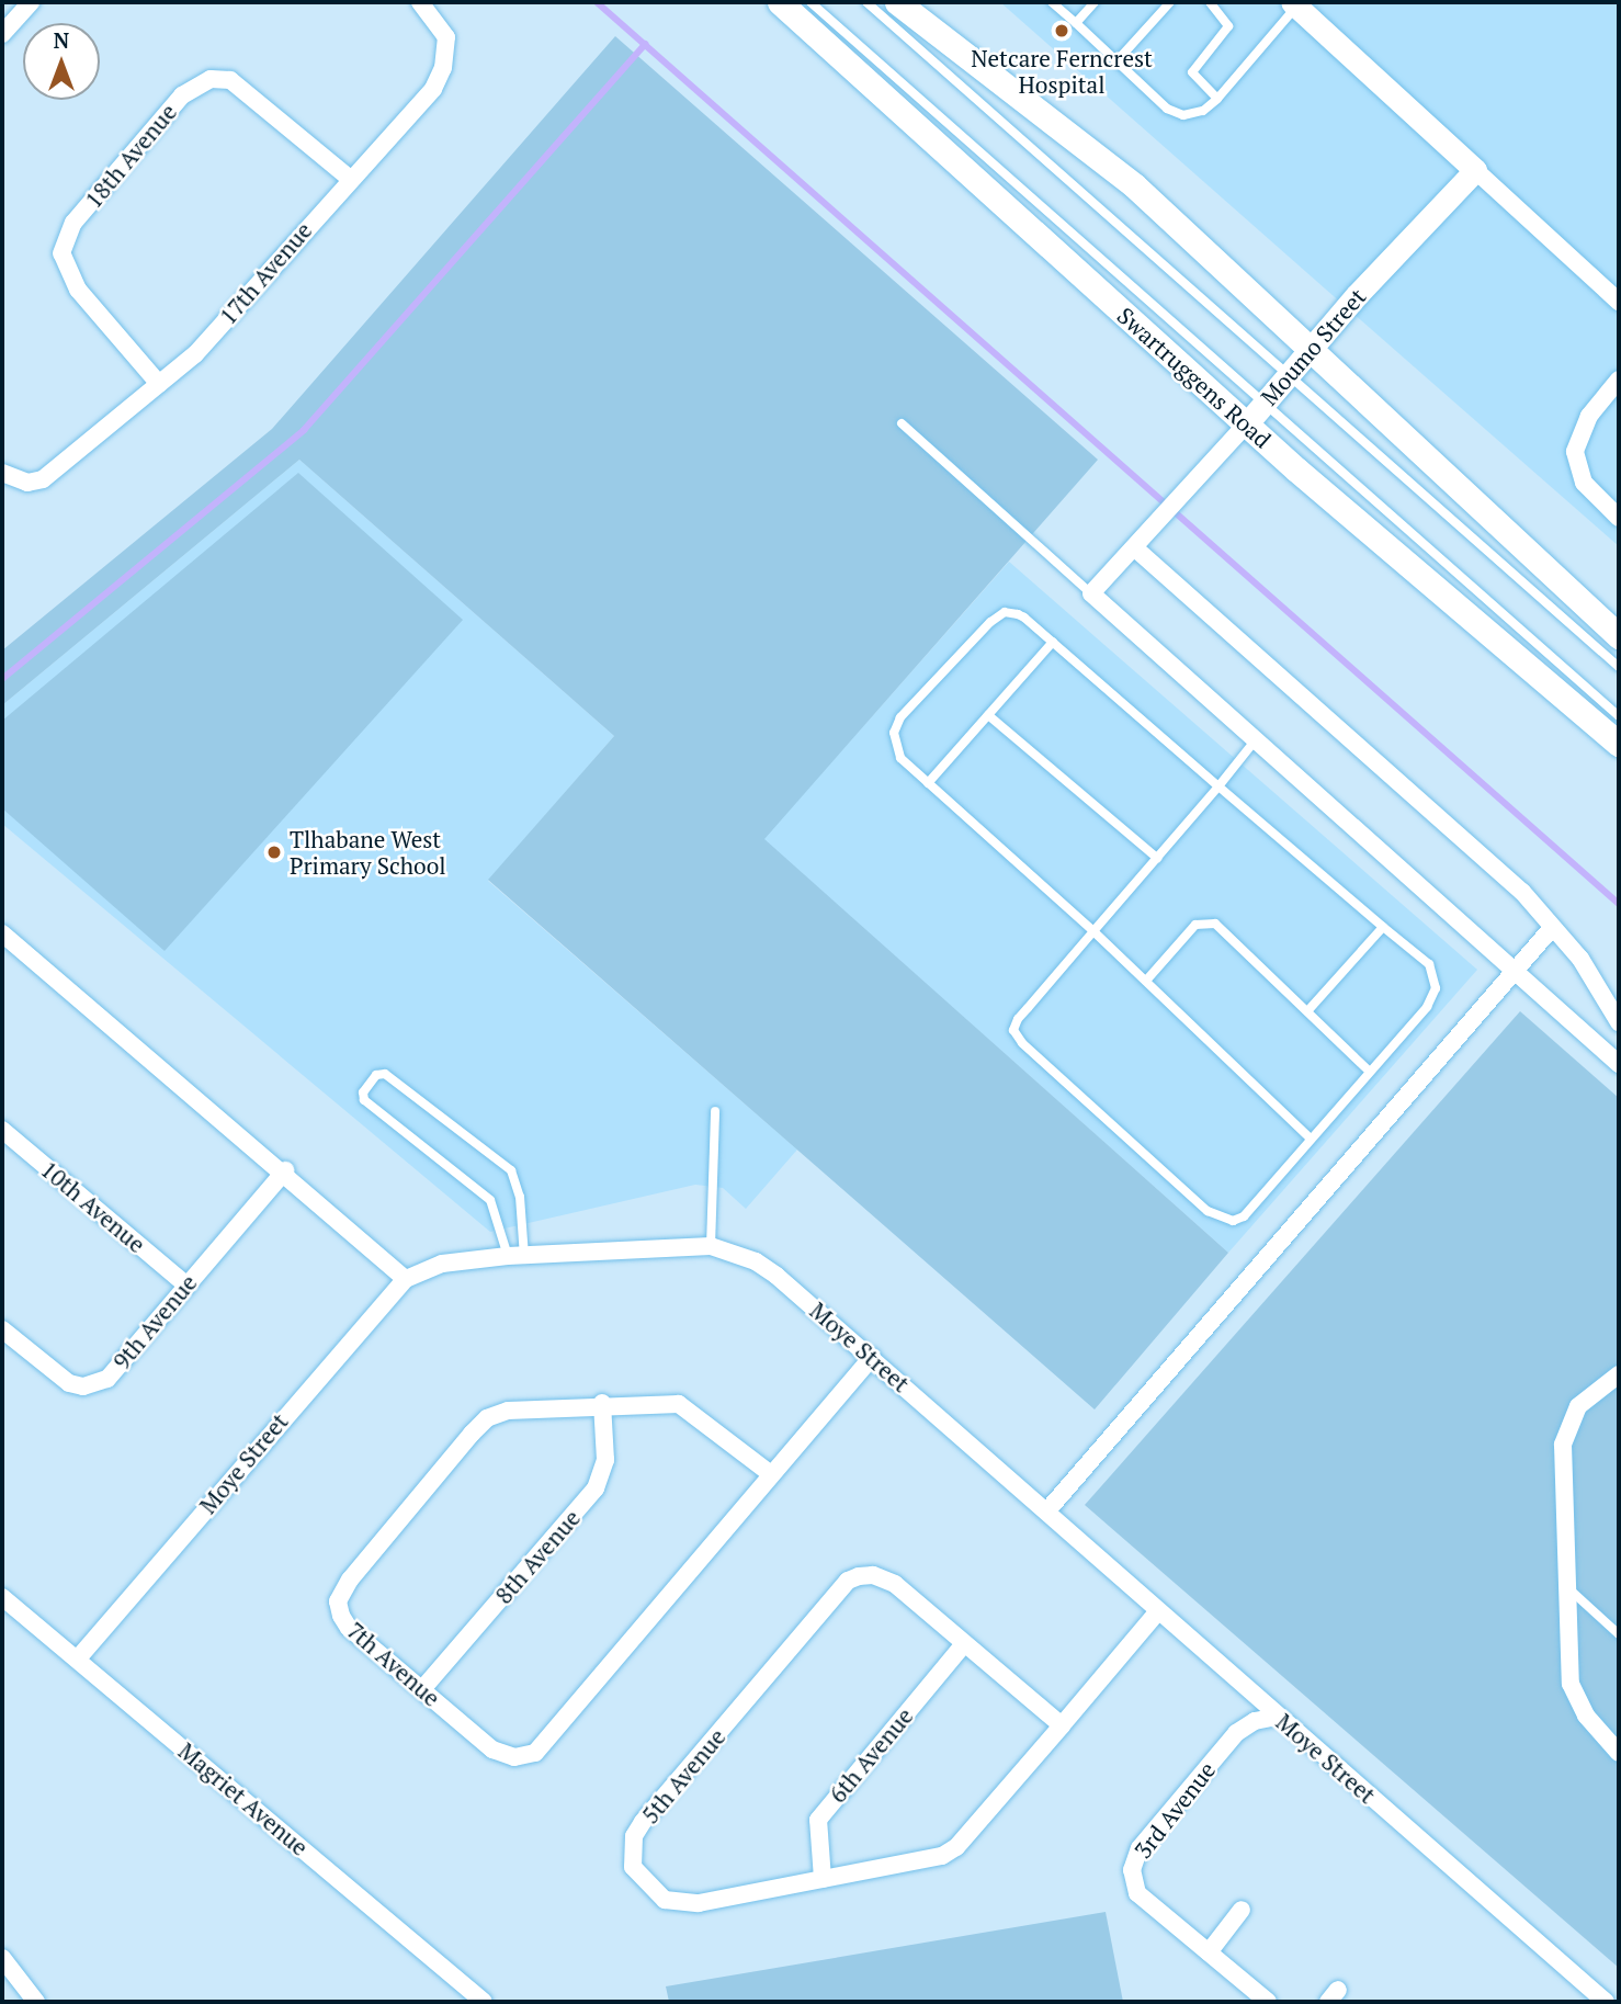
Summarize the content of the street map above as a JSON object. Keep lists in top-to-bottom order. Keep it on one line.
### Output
{"streets":{"main road":["Swartruggens Road"],"street":["18th Avenue","17th Avenue","Moumo Street","10th Avenue","9th Avenue","Moye Street","8th Avenue","7th Avenue","6th Avenue","5th Avenue","Magriet Avenue","3rd Avenue"]},"crossings":[["18th Avenue","17th Avenue"],["Moumo Street","Swartruggens Road"],["10th Avenue","9th Avenue"],["Moye Street","7th Avenue"],["Moye Street","5th Avenue"],["Moye Street","Magriet Avenue"],["Moye Street","3rd Avenue"],["8th Avenue","7th Avenue"],["6th Avenue","5th Avenue"]],"places":["Netcare Ferncrest Hospital","Tlhabane West Primary School"],"north":"top"}
